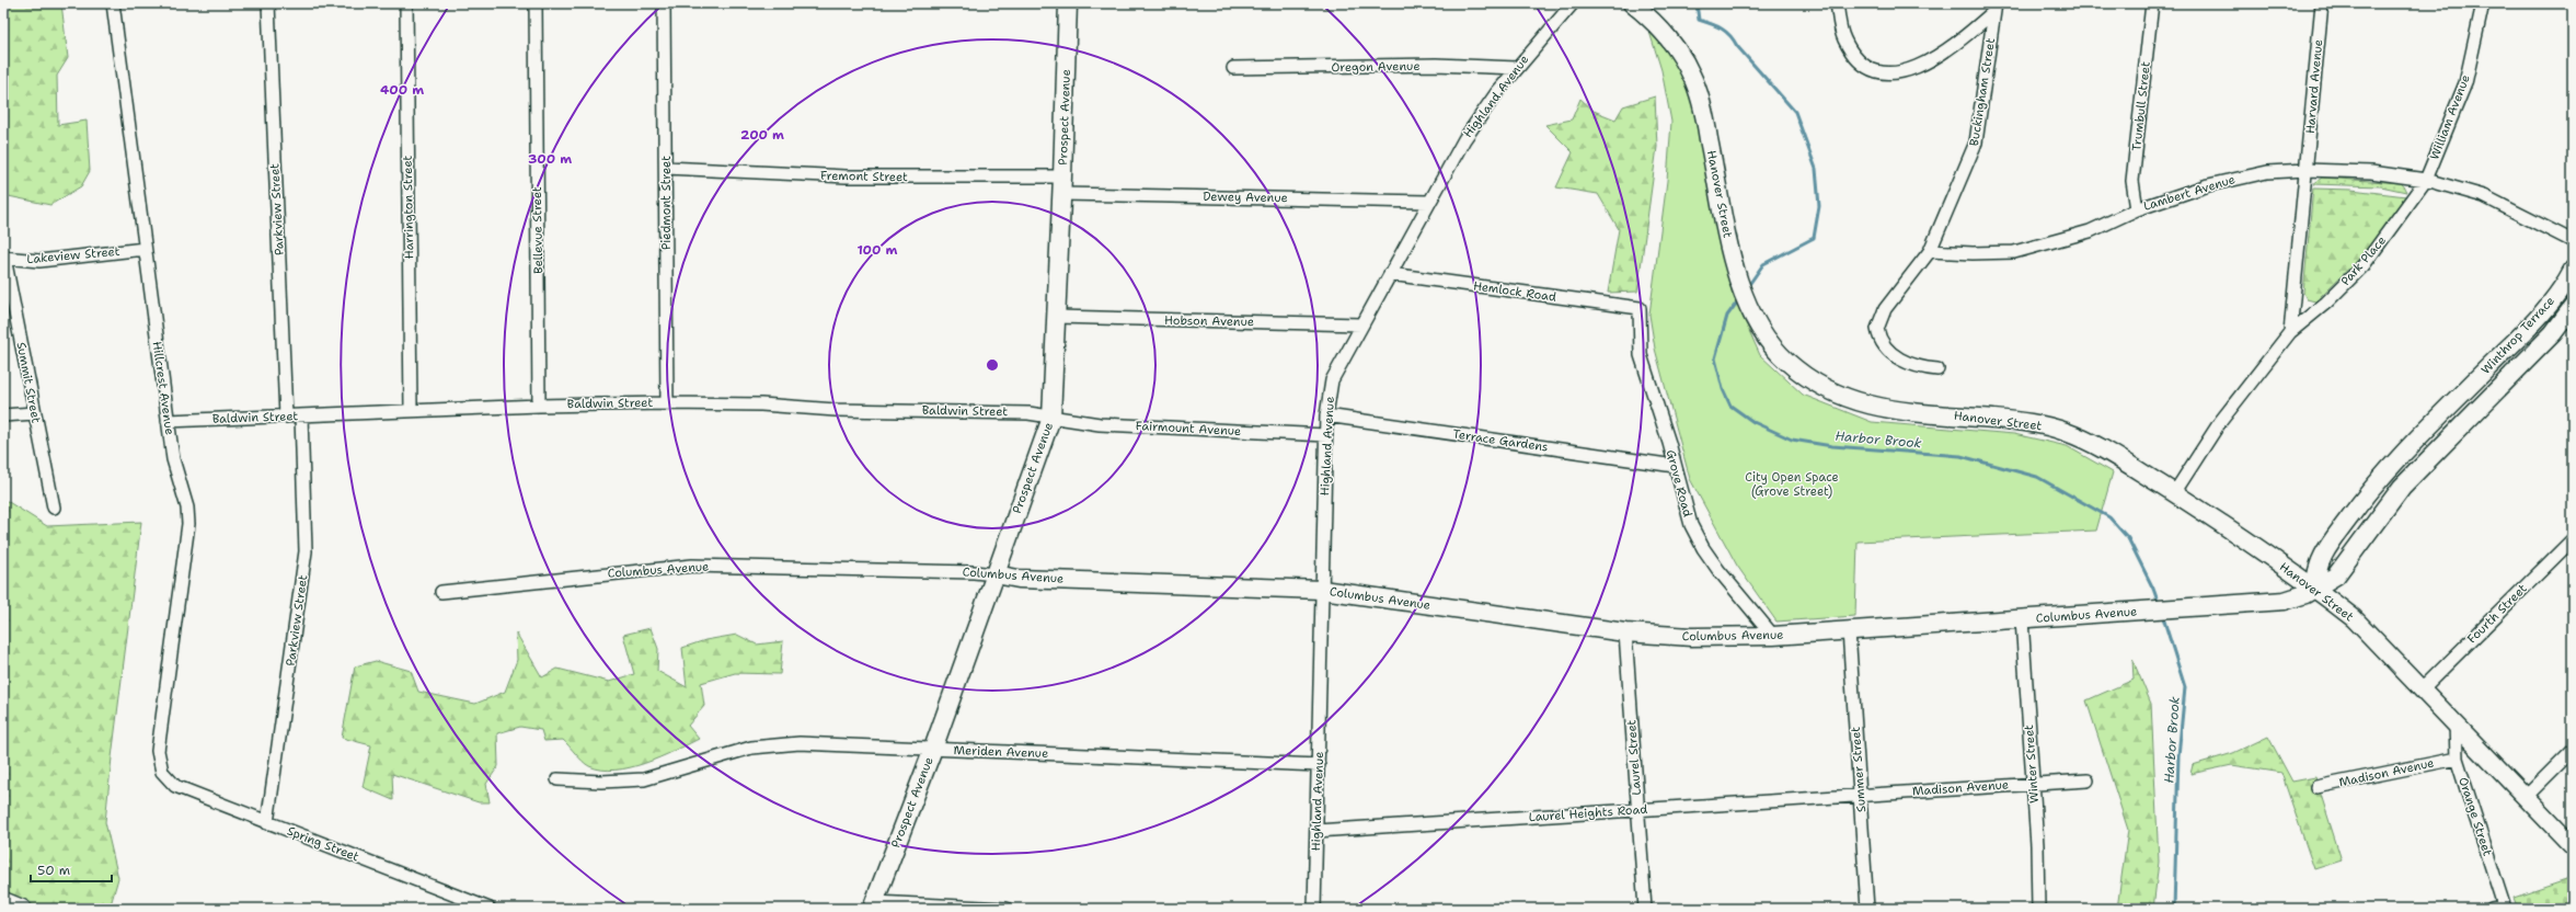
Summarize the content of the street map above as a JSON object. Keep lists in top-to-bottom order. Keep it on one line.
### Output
{"streets":{"street":["Oregon Avenue","Harvard Avenue","Buckingham Street","Highland Avenue","Trumbull Street","Prospect Avenue","William Avenue","Fremont Street","Lambert Avenue","Hanover Street","Dewey Avenue","Piedmont Street","Harrington Street","Parkview Street","Bellevue Street","Lakeview Street","Park Place","Hemlock Road","Hobson Avenue","Winthrop Terrace","Summit Street","Hillcrest Avenue","Baldwin Street","Fairmount Avenue","Terrace Gardens","Grove Road","Columbus Avenue","Fourth Street","Meriden Avenue","Laurel Street","Winter Street","Summer Street","Madison Avenue","Laurel Heights Road","Orange Street","Spring Street"]},"crossings":[["Oregon Avenue","Highland Avenue"],["Harvard Avenue","Lambert Avenue"],["Buckingham Street","Lambert Avenue"],["Highland Avenue","Dewey Avenue"],["Highland Avenue","Hemlock Road"],["Highland Avenue","Hobson Avenue"],["Highland Avenue","Fairmount Avenue"],["Highland Avenue","Terrace Gardens"],["Highland Avenue","Columbus Avenue"],["Highland Avenue","Meriden Avenue"],["Highland Avenue","Laurel Heights Road"],["Trumbull Street","Lambert Avenue"],["Prospect Avenue","Fremont Street"],["Prospect Avenue","Dewey Avenue"],["Prospect Avenue","Hobson Avenue"],["Prospect Avenue","Baldwin Street"],["Prospect Avenue","Fairmount Avenue"],["Prospect Avenue","Columbus Avenue"],["Prospect Avenue","Meriden Avenue"],["William Avenue","Lambert Avenue"],["William Avenue","Park Place"],["Fremont Street","Piedmont Street"],["Lambert Avenue","Park Place"],["Hanover Street","Park Place"],["Hanover Street","Winthrop Terrace"],["Hanover Street","Columbus Avenue"],["Hanover Street","Fourth Street"],["Hanover Street","Orange Street"],["Piedmont Street","Baldwin Street"],["Harrington Street","Baldwin Street"],["Parkview Street","Baldwin Street"],["Parkview Street","Spring Street"],["Bellevue Street","Baldwin Street"],["Lakeview Street","Summit Street"],["Lakeview Street","Hillcrest Avenue"],["Hemlock Road","Grove Road"],["Winthrop Terrace","Columbus Avenue"],["Hillcrest Avenue","Baldwin Street"],["Hillcrest Avenue","Spring Street"],["Baldwin Street","Fairmount Avenue"],["Terrace Gardens","Grove Road"],["Grove Road","Columbus Avenue"],["Columbus Avenue","Laurel Street"],["Columbus Avenue","Winter Street"],["Columbus Avenue","Summer Street"],["Laurel Street","Laurel Heights Road"],["Winter Street","Madison Avenue"],["Summer Street","Madison Avenue"],["Summer Street","Laurel Heights Road"],["Madison Avenue","Laurel Heights Road"],["Madison Avenue","Orange Street"]],"water":["Harbor Brook"],"parks":["City Open Space (Grove Street)"],"scale_bar":"50 m","rings":["400 m","200 m","300 m","100 m"]}
